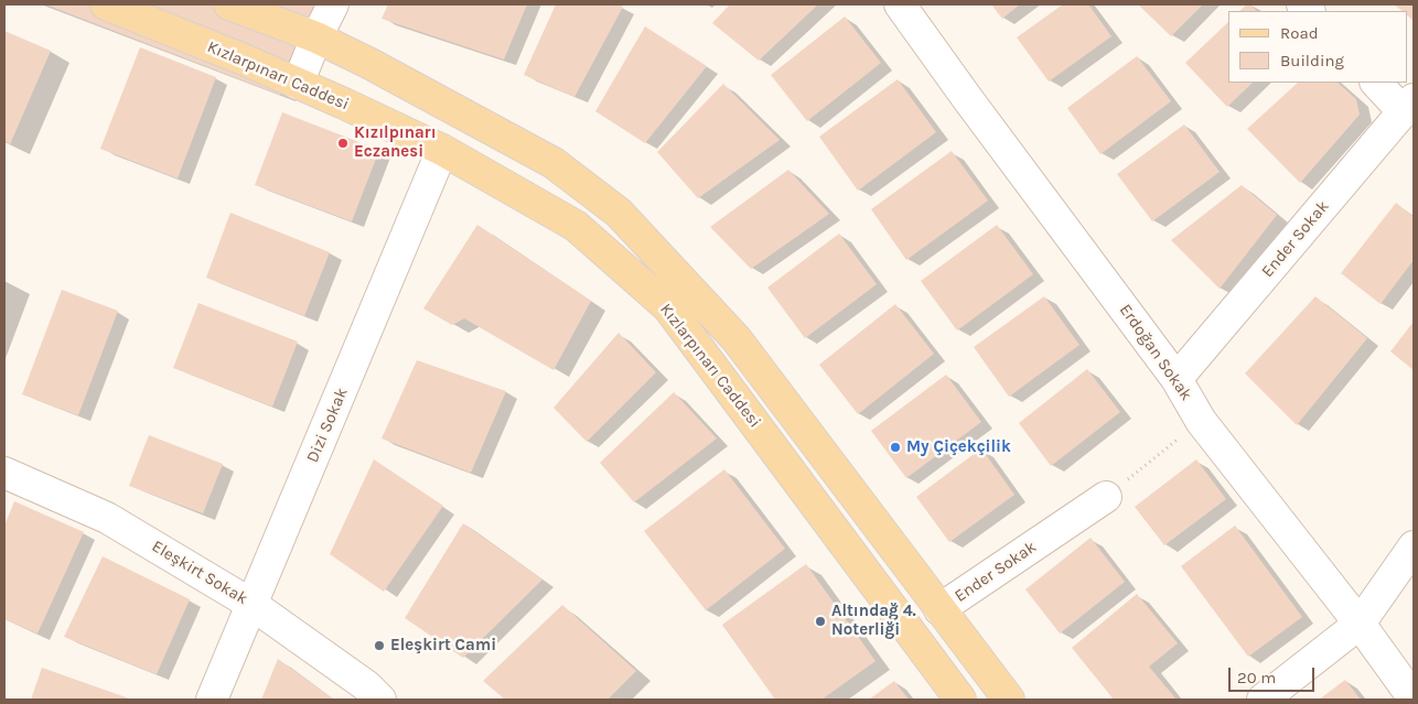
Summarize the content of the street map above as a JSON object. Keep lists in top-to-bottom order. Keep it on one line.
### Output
{"streets":{"main road":["Kızlarpınarı Caddesi"],"street":["Ender Sokak","Erdoğan Sokak","Dizi Sokak","Eleşkirt Sokak"]},"crossings":[["Kızlarpınarı Caddesi","Ender Sokak"],["Kızlarpınarı Caddesi","Dizi Sokak"],["Ender Sokak","Erdoğan Sokak"],["Dizi Sokak","Eleşkirt Sokak"]],"places":["Kızılpınarı Eczanesi","My Çiçekçilik","Altındağ 4. Noterliği","Eleşkirt Cami"],"legend":["Road","Building"],"scale_bar":"20 m"}
